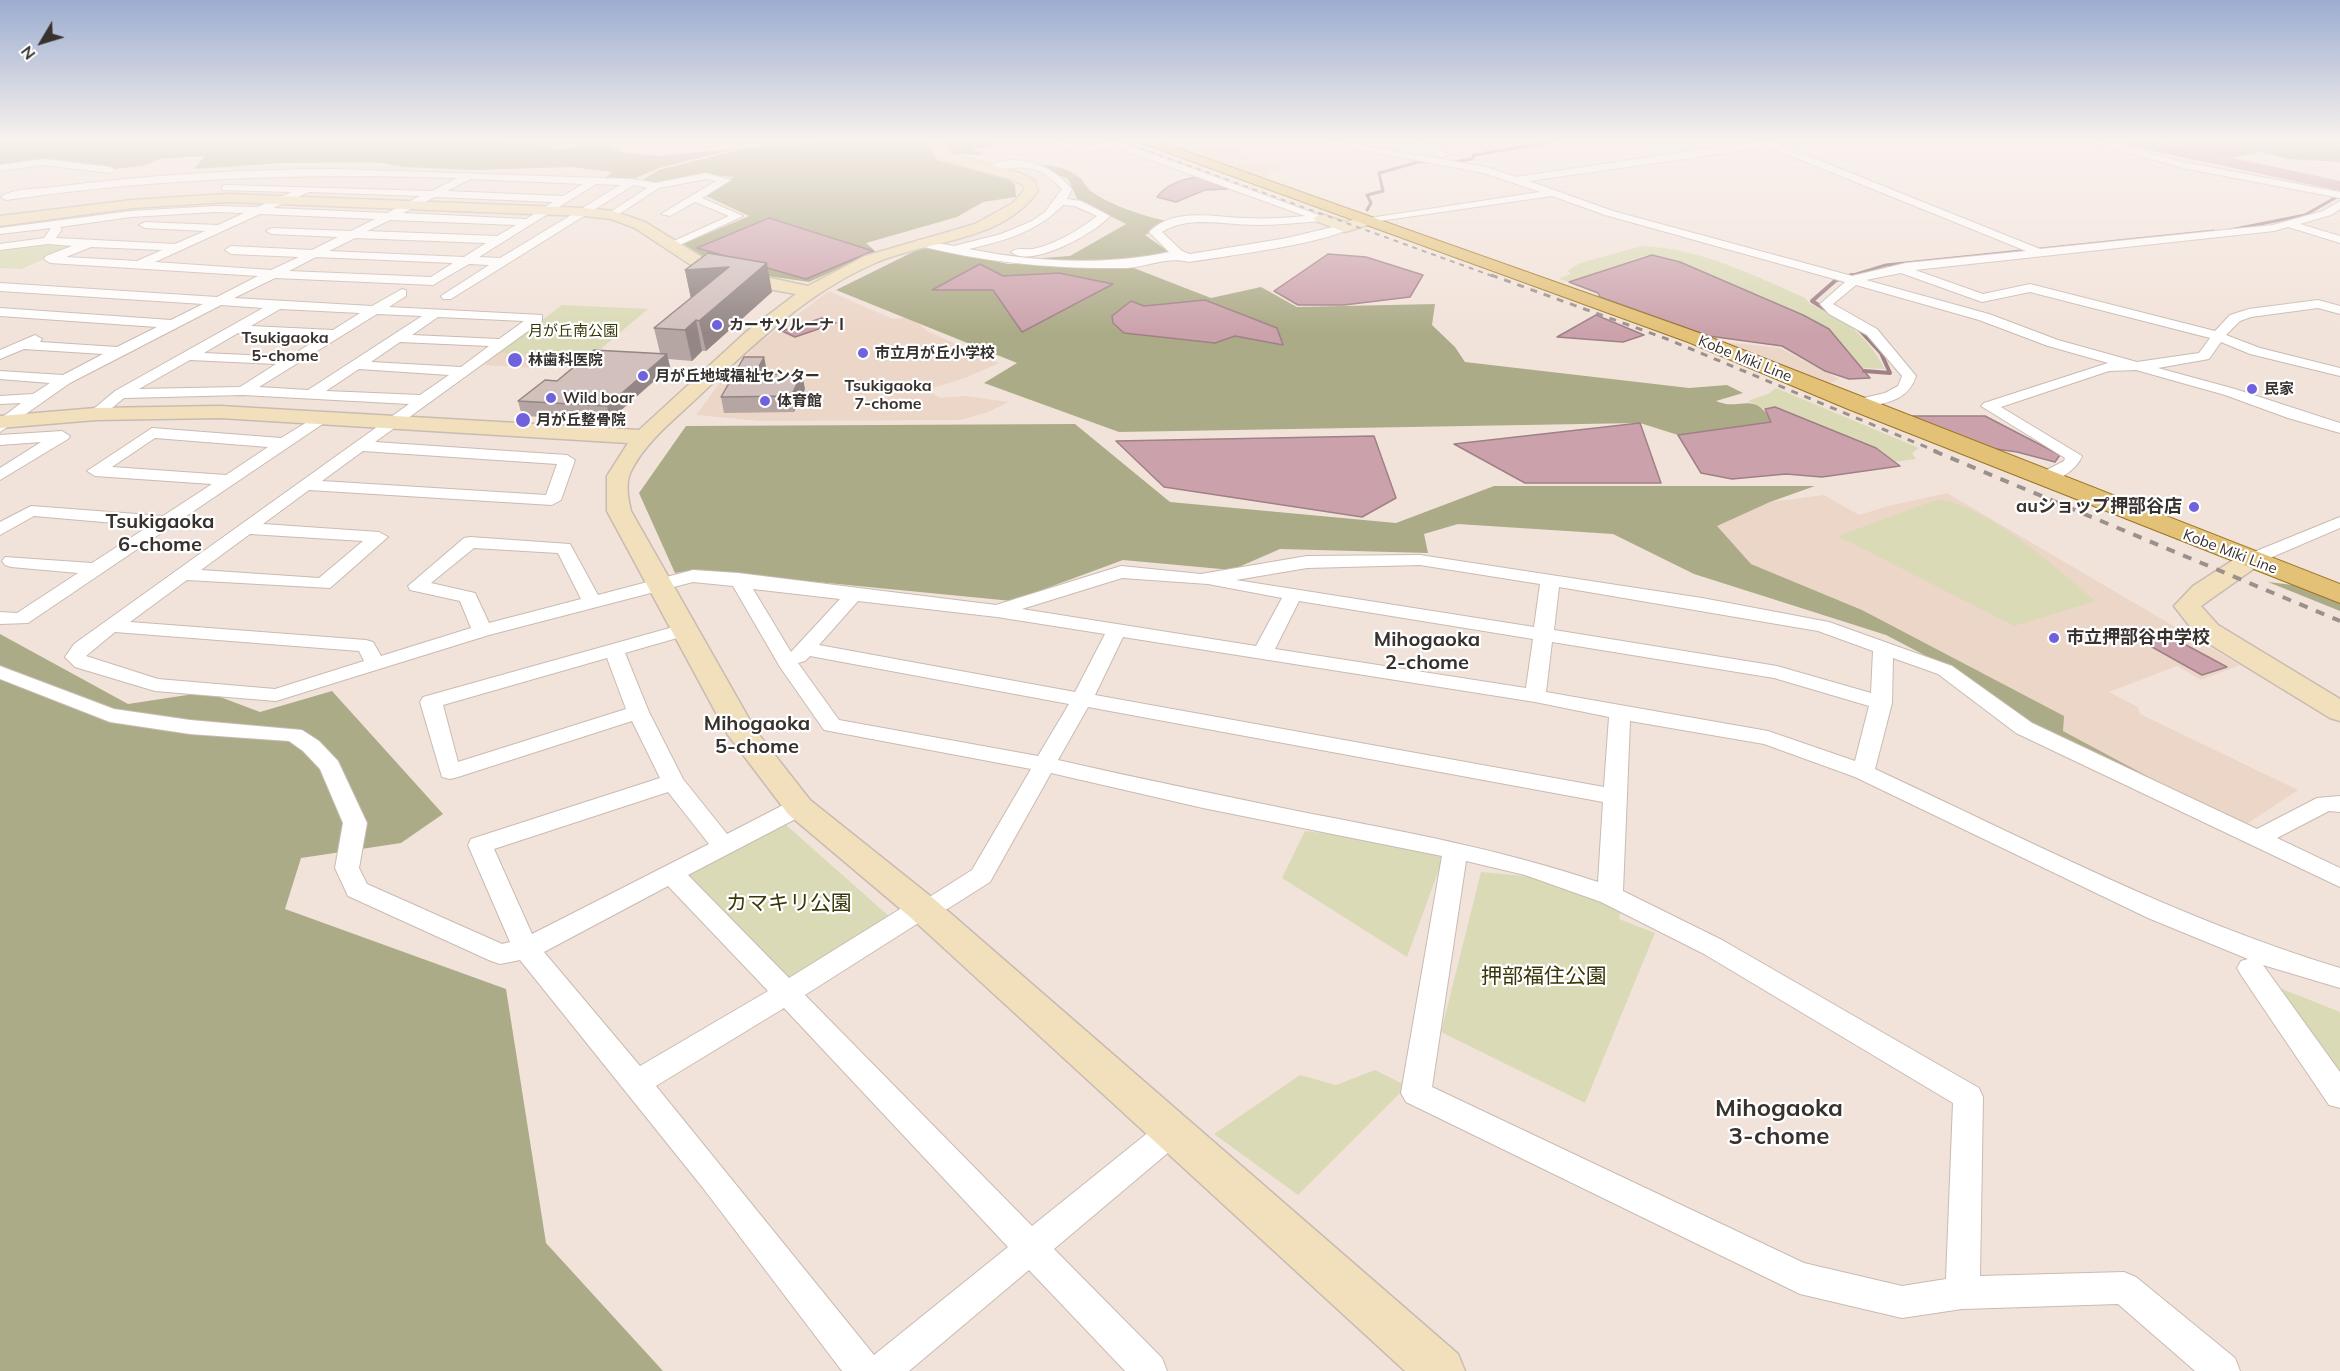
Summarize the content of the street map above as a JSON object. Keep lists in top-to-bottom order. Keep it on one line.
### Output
{"streets":{"main road":["Kobe Miki Line"]},"districts":["Tsukigaoka 5-chome","Tsukigaoka 7-chome","Tsukigaoka 6-chome","Mihogaoka 2-chome","Mihogaoka 5-chome","Mihogaoka 3-chome"],"parks":["月が丘南公園","カマキリ公園","押部福住公園"],"places":["カーサソルーナⅠ","市立月が丘小学校","林歯科医院","月が丘地域福祉センター","民家","Wild boar","体育館","月が丘整骨院","auショップ押部谷店","市立押部谷中学校"],"north":"bottom left"}
